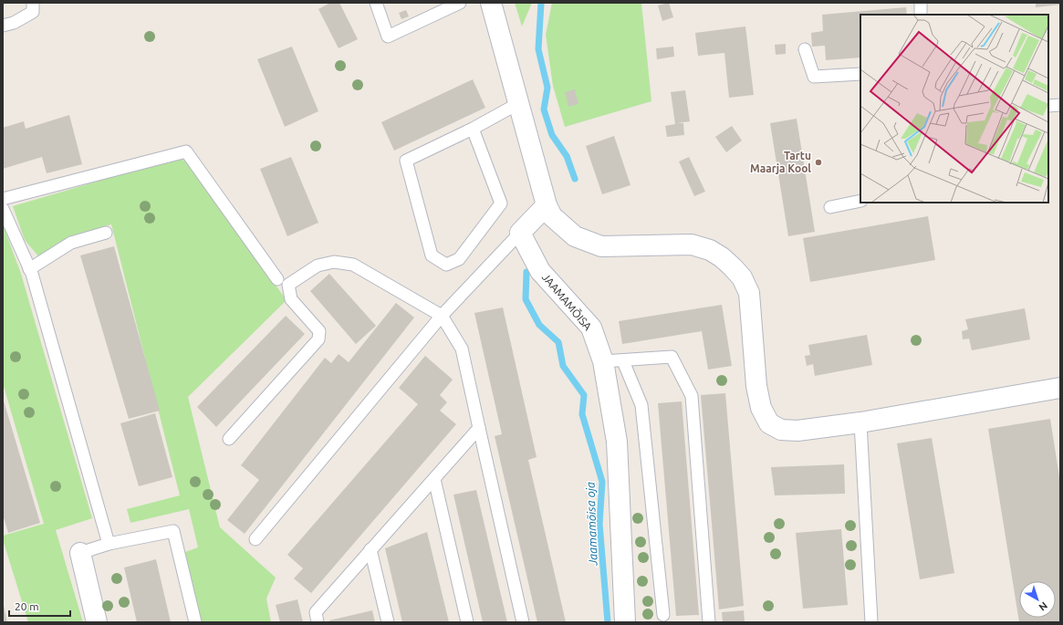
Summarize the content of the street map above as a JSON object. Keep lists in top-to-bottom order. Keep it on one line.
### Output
{"streets":{"street":["JAAMAMÕISA"]},"water":["Jaamamõisa oja"],"places":["Tartu Maarja Kool"],"scale_bar":"20 m","north":"bottom right"}
